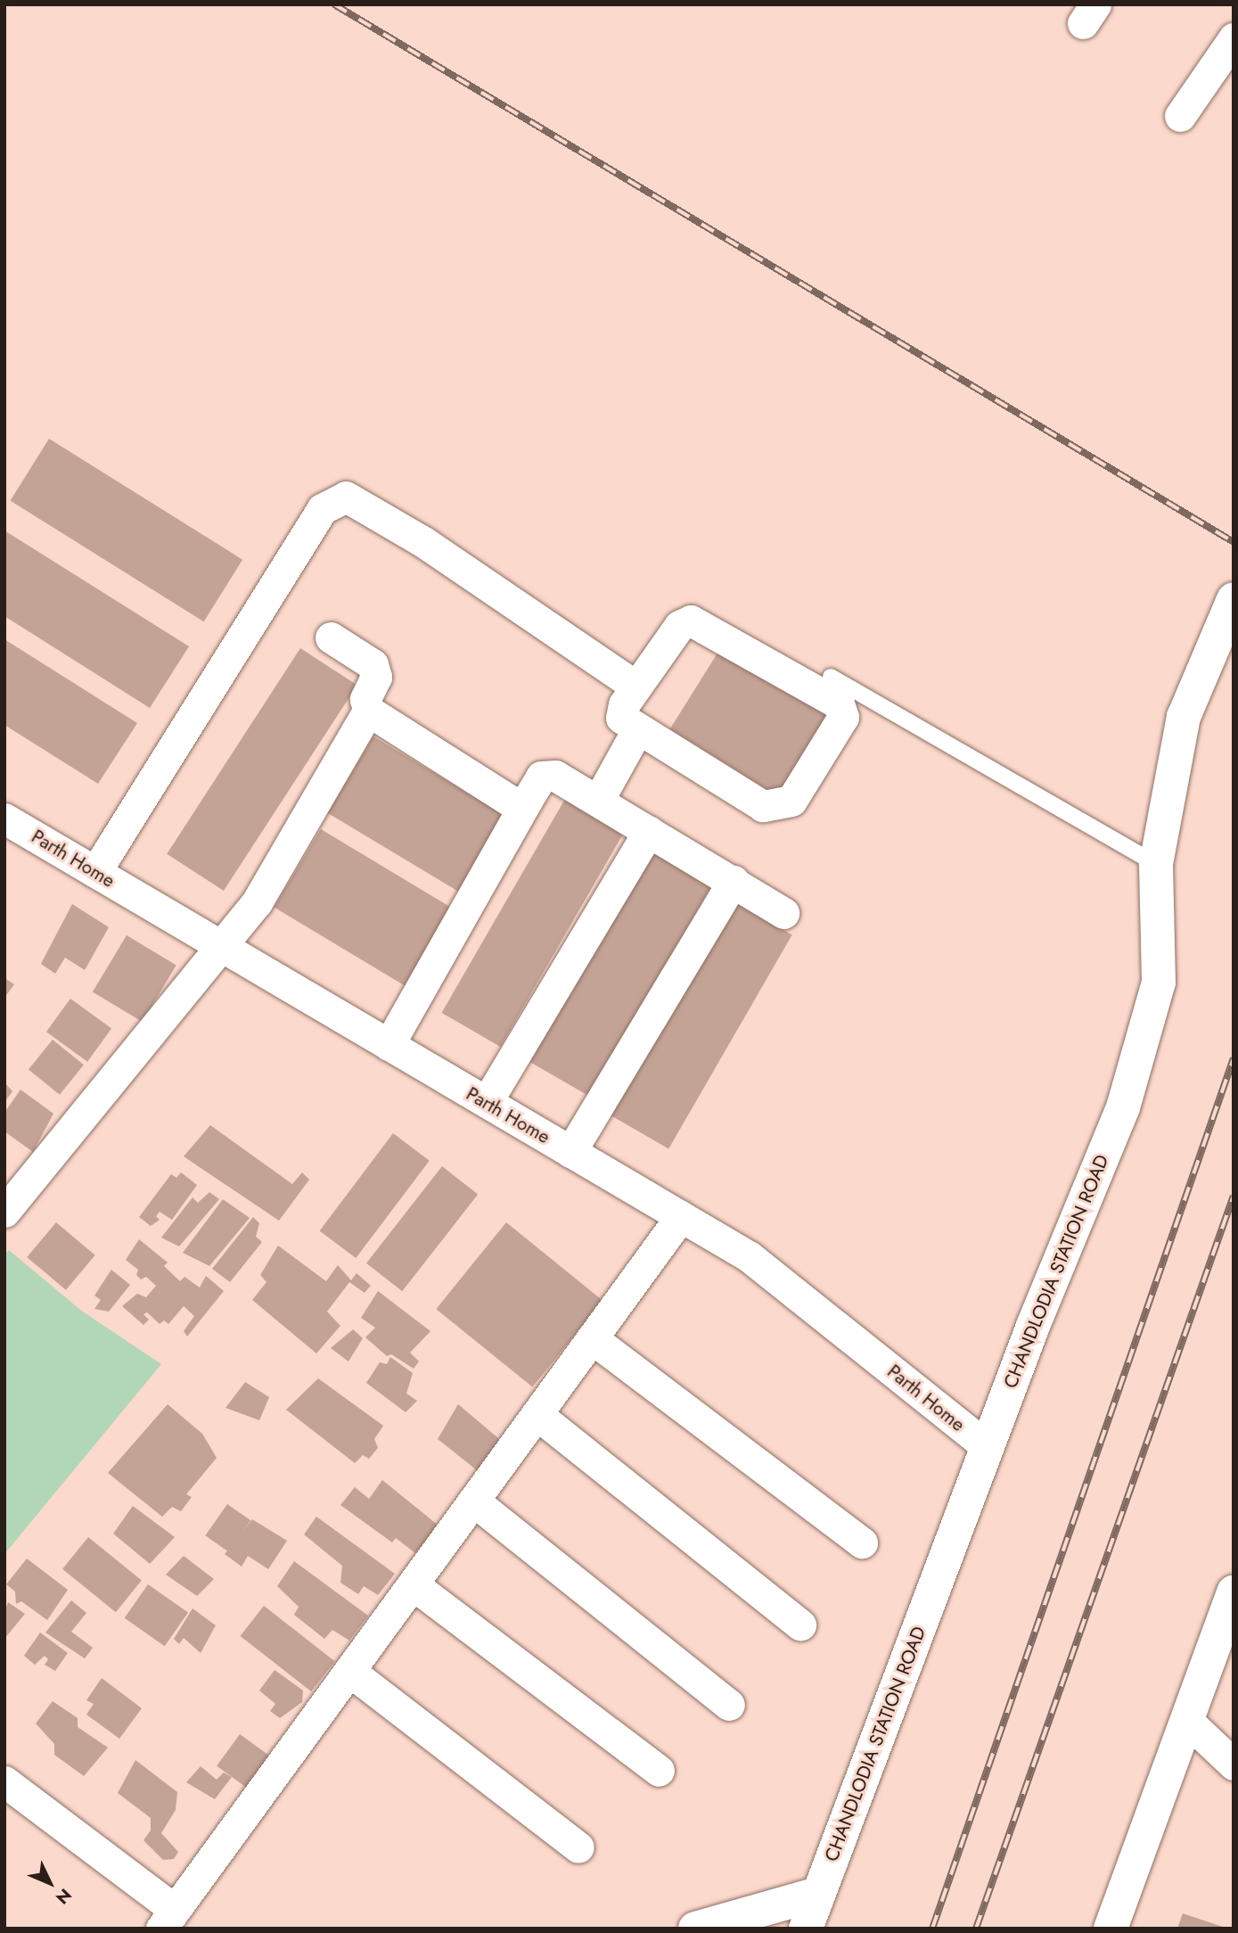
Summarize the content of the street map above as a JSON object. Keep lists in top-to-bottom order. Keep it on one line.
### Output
{"streets":{"street":["Parth Home","CHANDLODIA STATION ROAD"]},"crossings":[["Parth Home","CHANDLODIA STATION ROAD"]],"north":"bottom right"}
